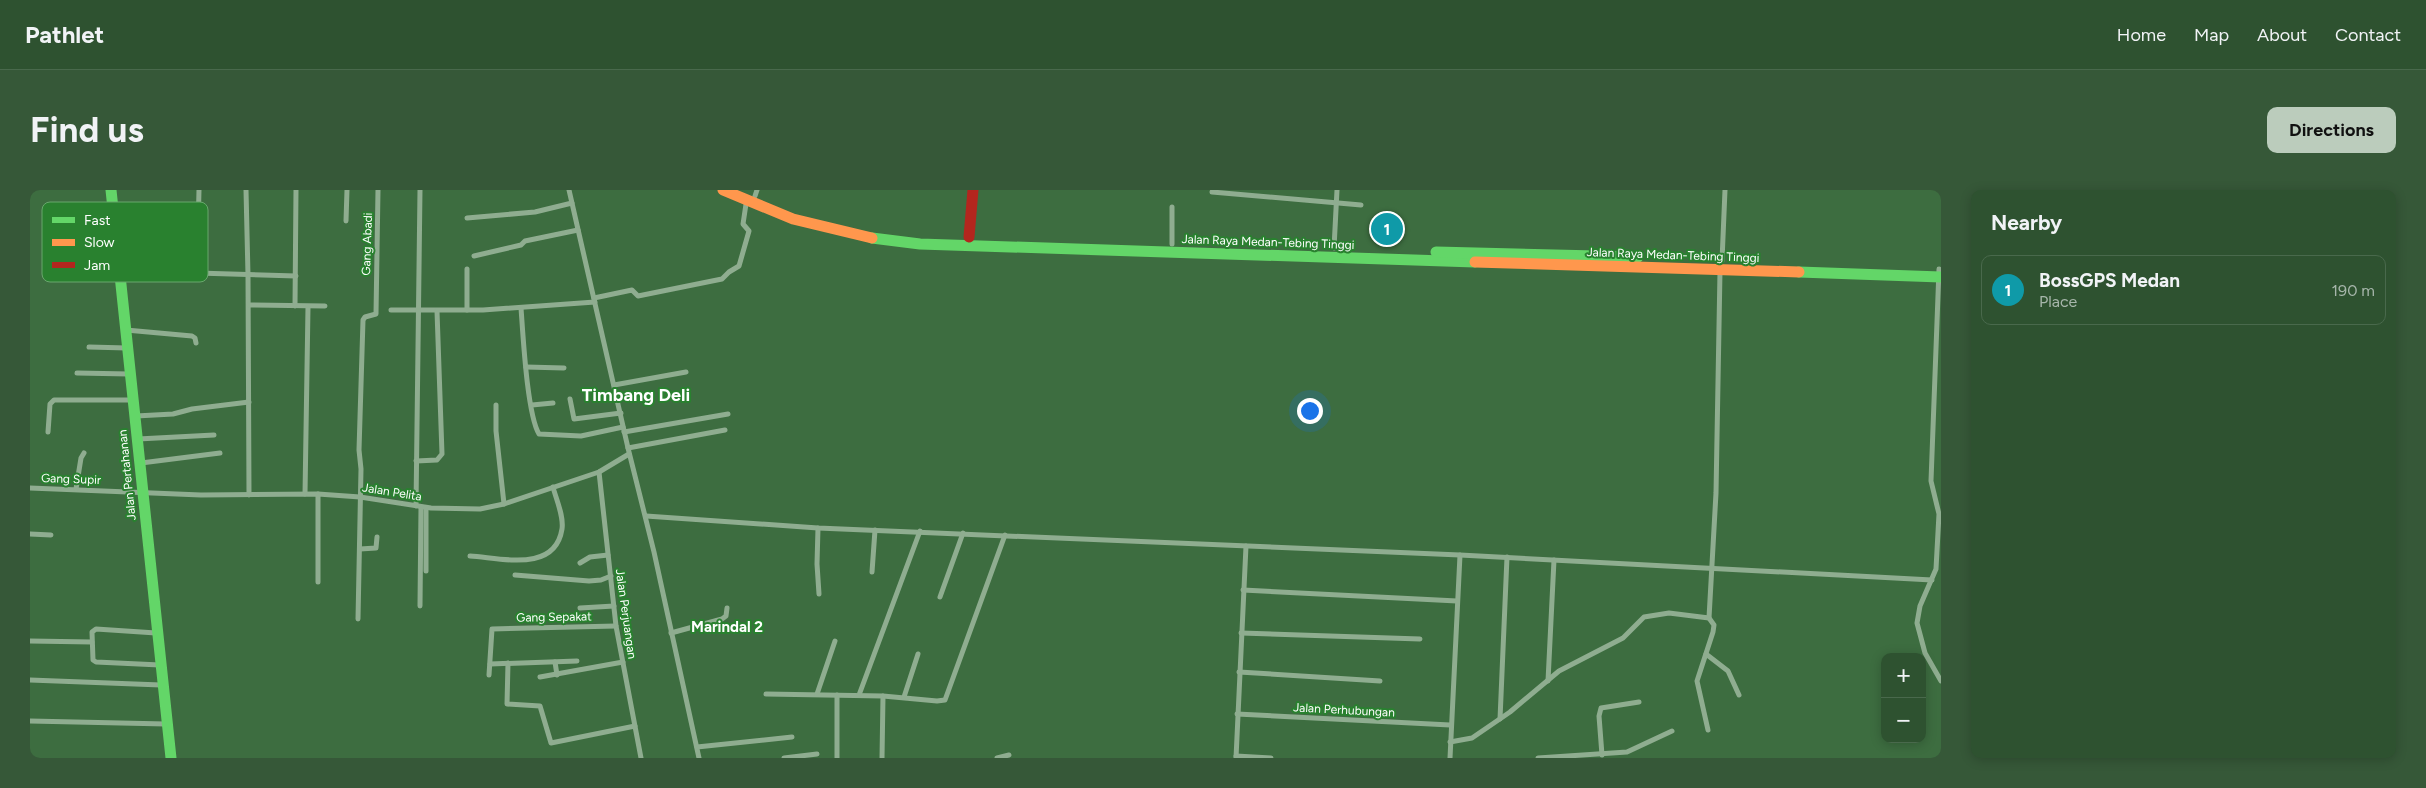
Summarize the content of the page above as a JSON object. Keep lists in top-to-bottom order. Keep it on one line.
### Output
{"streets":{"main road":["Jalan Raya Medan-Tebing Tinggi","Jalan Pertahanan"],"street":["Gang Abadi","Gang Supir","Jalan Pelita","Jalan Perjuangan","Gang Sepakat","Jalan Perhubungan"]},"crossings":[["Gang Abadi","Jalan Pelita"],["Jalan Pertahanan","Gang Supir"],["Jalan Pertahanan","Jalan Pelita"],["Gang Supir","Jalan Pelita"],["Jalan Pelita","Jalan Perjuangan"],["Jalan Perjuangan","Gang Sepakat"]],"districts":["Timbang Deli","Marindal 2"],"legend":["Fast","Slow","Jam"],"page":{"header":"Pathlet","nav":["Home","Map","About","Contact"],"buttons":"Directions","title":"Find us","heading":"Nearby","pins":"1","list":[{"mark":"1","name":"BossGPS Medan","note":"Place","value":"190 m"}],"map_buttons":["+","−"]}}
